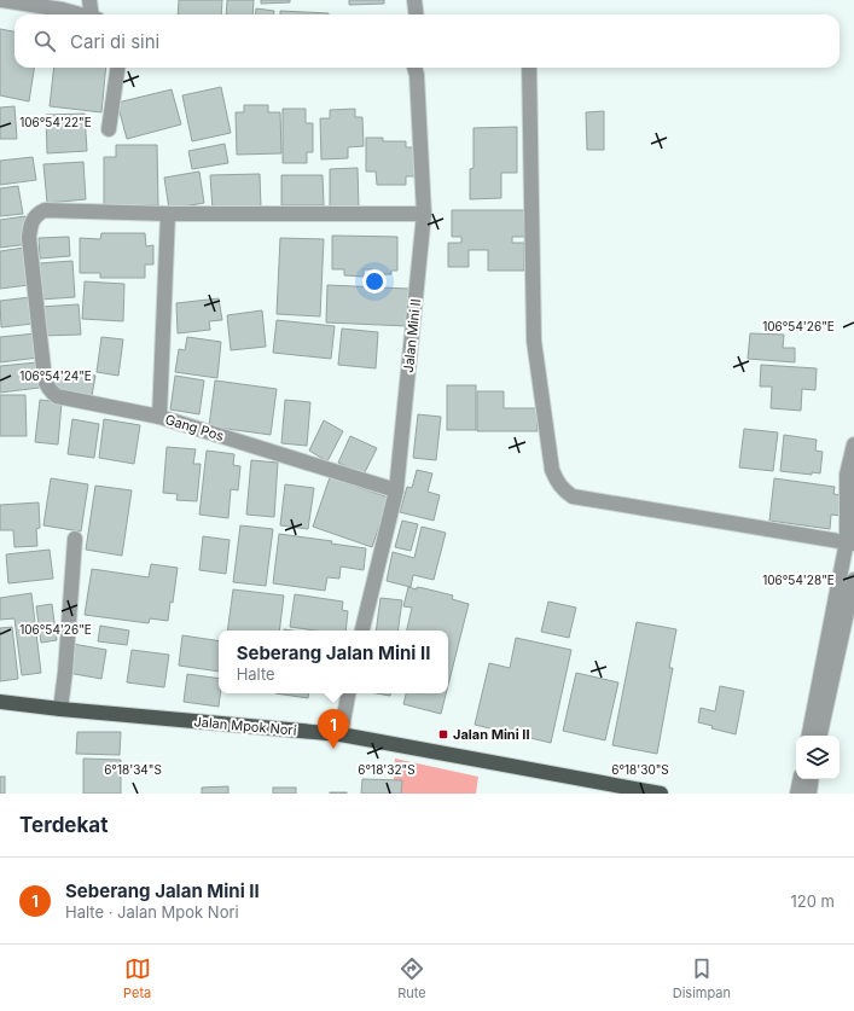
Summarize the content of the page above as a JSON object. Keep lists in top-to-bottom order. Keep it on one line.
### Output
{"streets":{"main road":["Jalan Mpok Nori"],"street":["Jalan Mini II","Gang Pos"]},"crossings":[["Jalan Mini II","Gang Pos"]],"places":{"transit":["Jalan Mini II"]},"page":{"search":"Cari di sini","popup":["Seberang Jalan Mini II","Halte"],"pins":"1","heading":"Terdekat","list":[{"mark":"1","name":"Seberang Jalan Mini II","note":"Halte · Jalan Mpok Nori","value":"120 m"}],"nav":["Peta","Rute","Disimpan"]},"coordinates":["106°54'22\"E","106°54'26\"E","106°54'24\"E","106°54'28\"E","6°18'34\"S","6°18'32\"S","6°18'30\"S"]}
